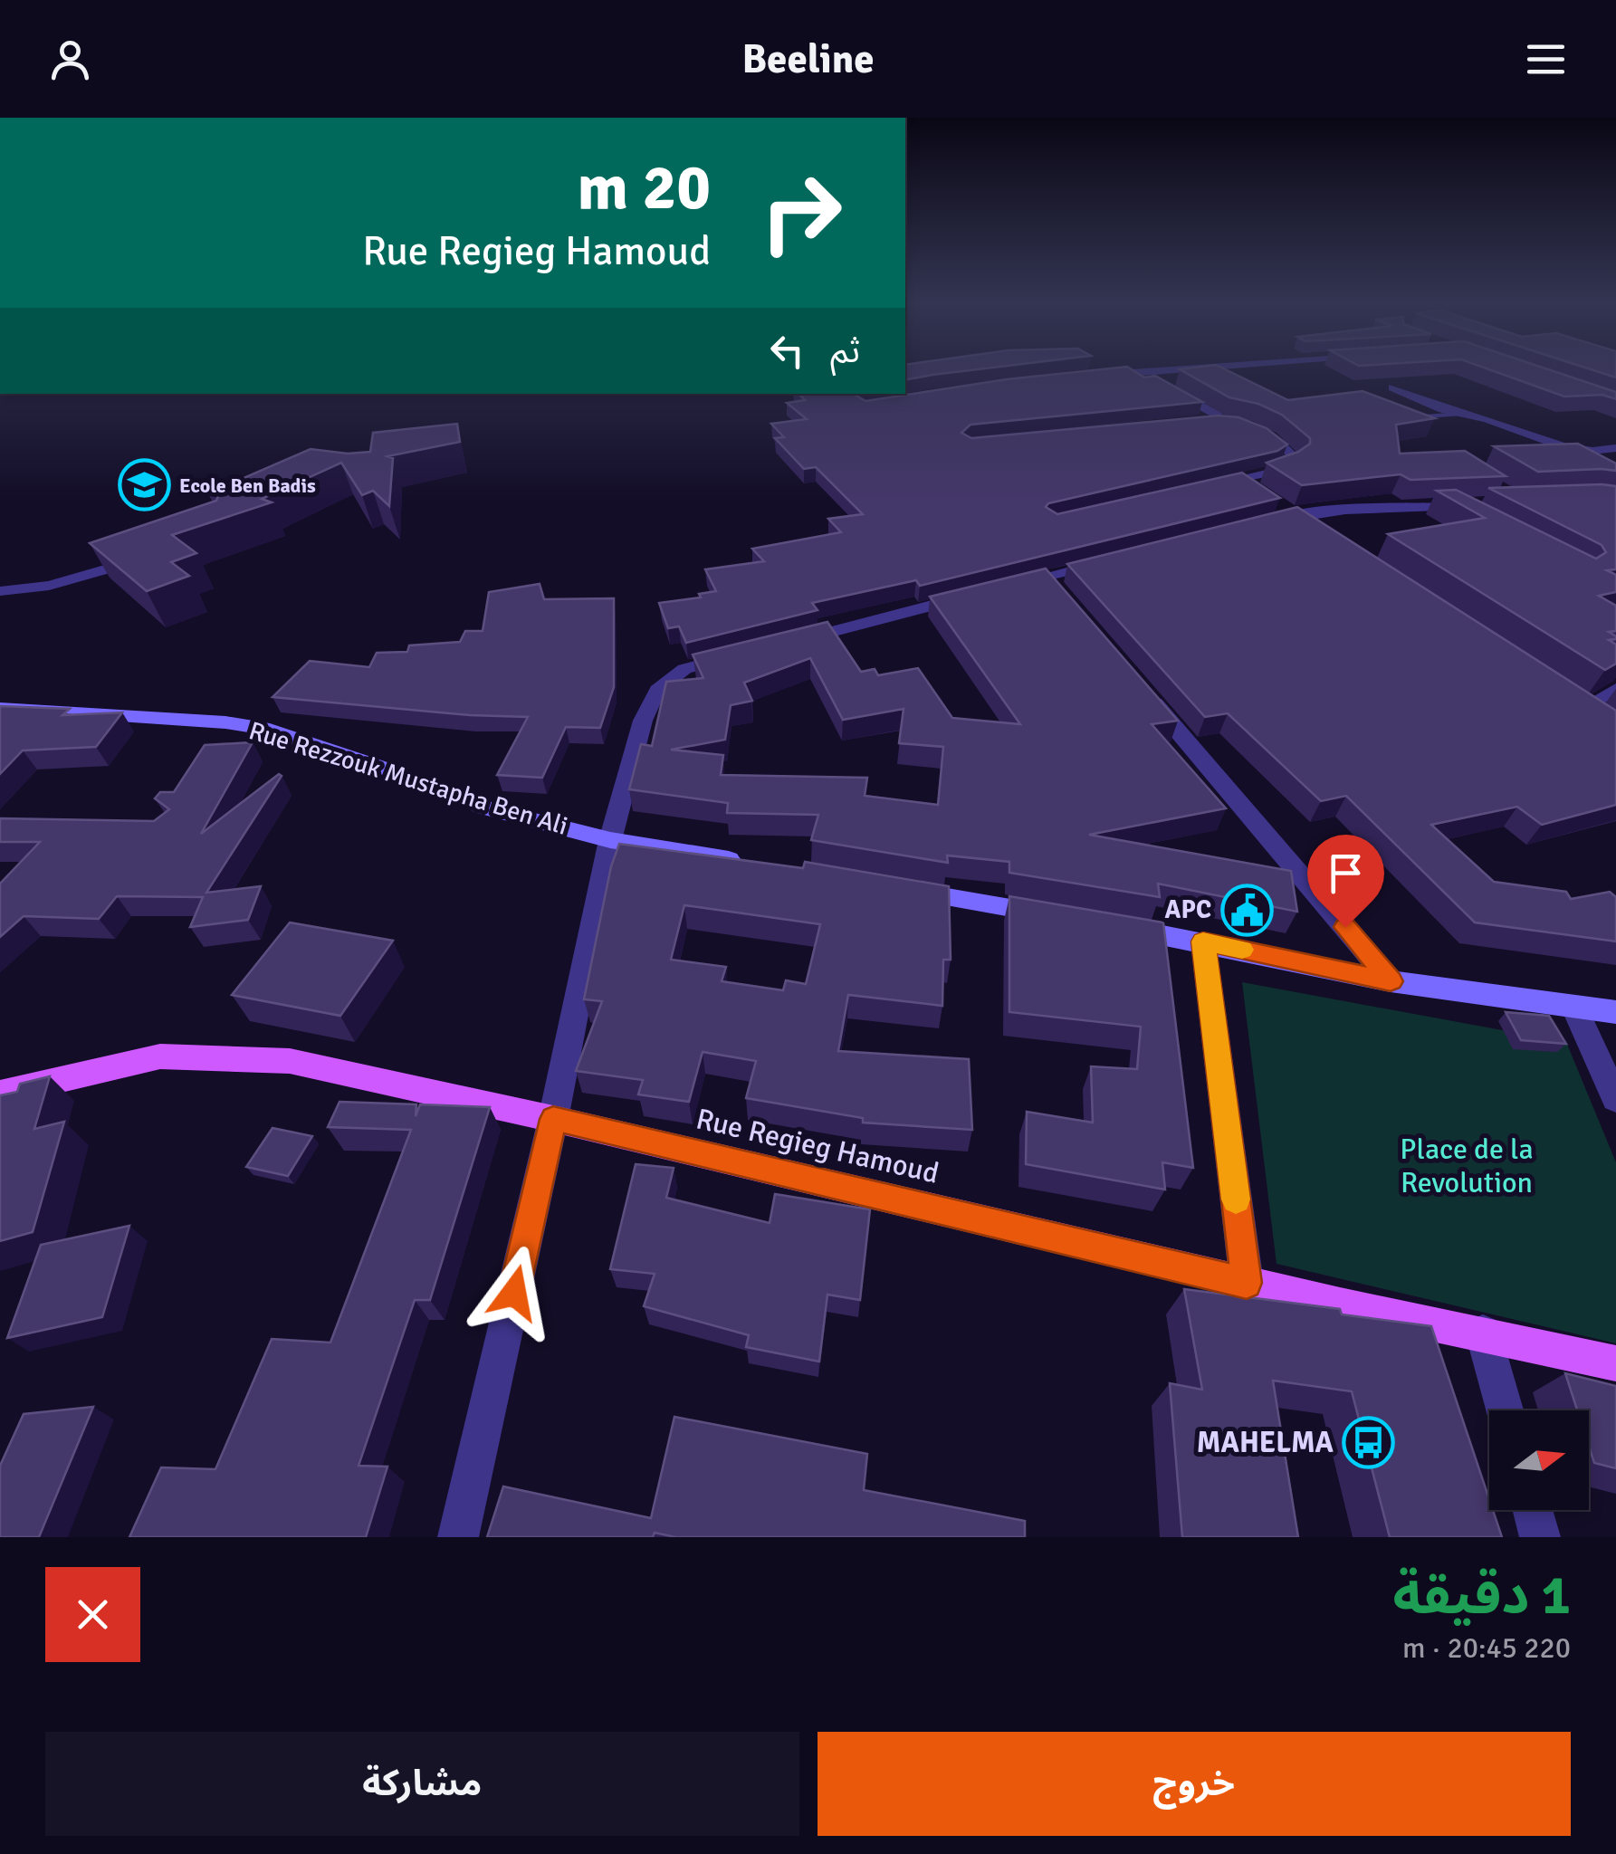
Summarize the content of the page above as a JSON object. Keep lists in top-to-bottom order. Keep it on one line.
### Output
{"streets":{"main road":["Rue Rezzouk Mustapha Ben Ali","Rue Regieg Hamoud"]},"parks":["Place de la Revolution"],"places":{"school or university":["Ecole Ben Badis"],"public building":["APC"],"bus stop":["MAHELMA"]},"north":"right","page":{"header":"Beeline","turn":["20 m","Rue Regieg Hamoud"],"then":"ثم","heading":["1 دقيقة","220 m · 20:45"],"buttons":["خروج","مشاركة"]}}
